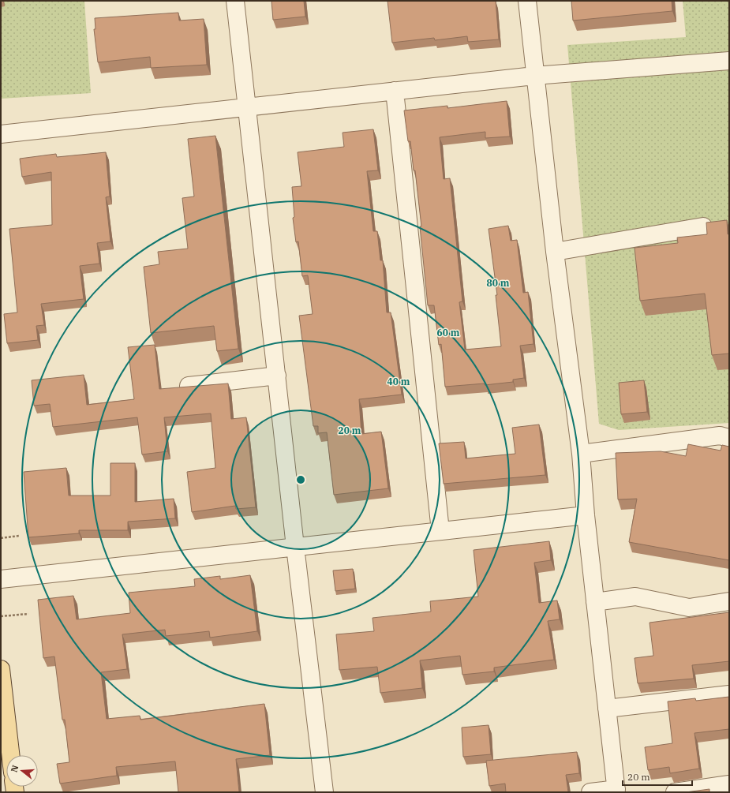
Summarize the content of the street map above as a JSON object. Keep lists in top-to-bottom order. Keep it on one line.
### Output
{"scale_bar":"20 m","north":"left","rings":["80 m","60 m","40 m","20 m"]}
